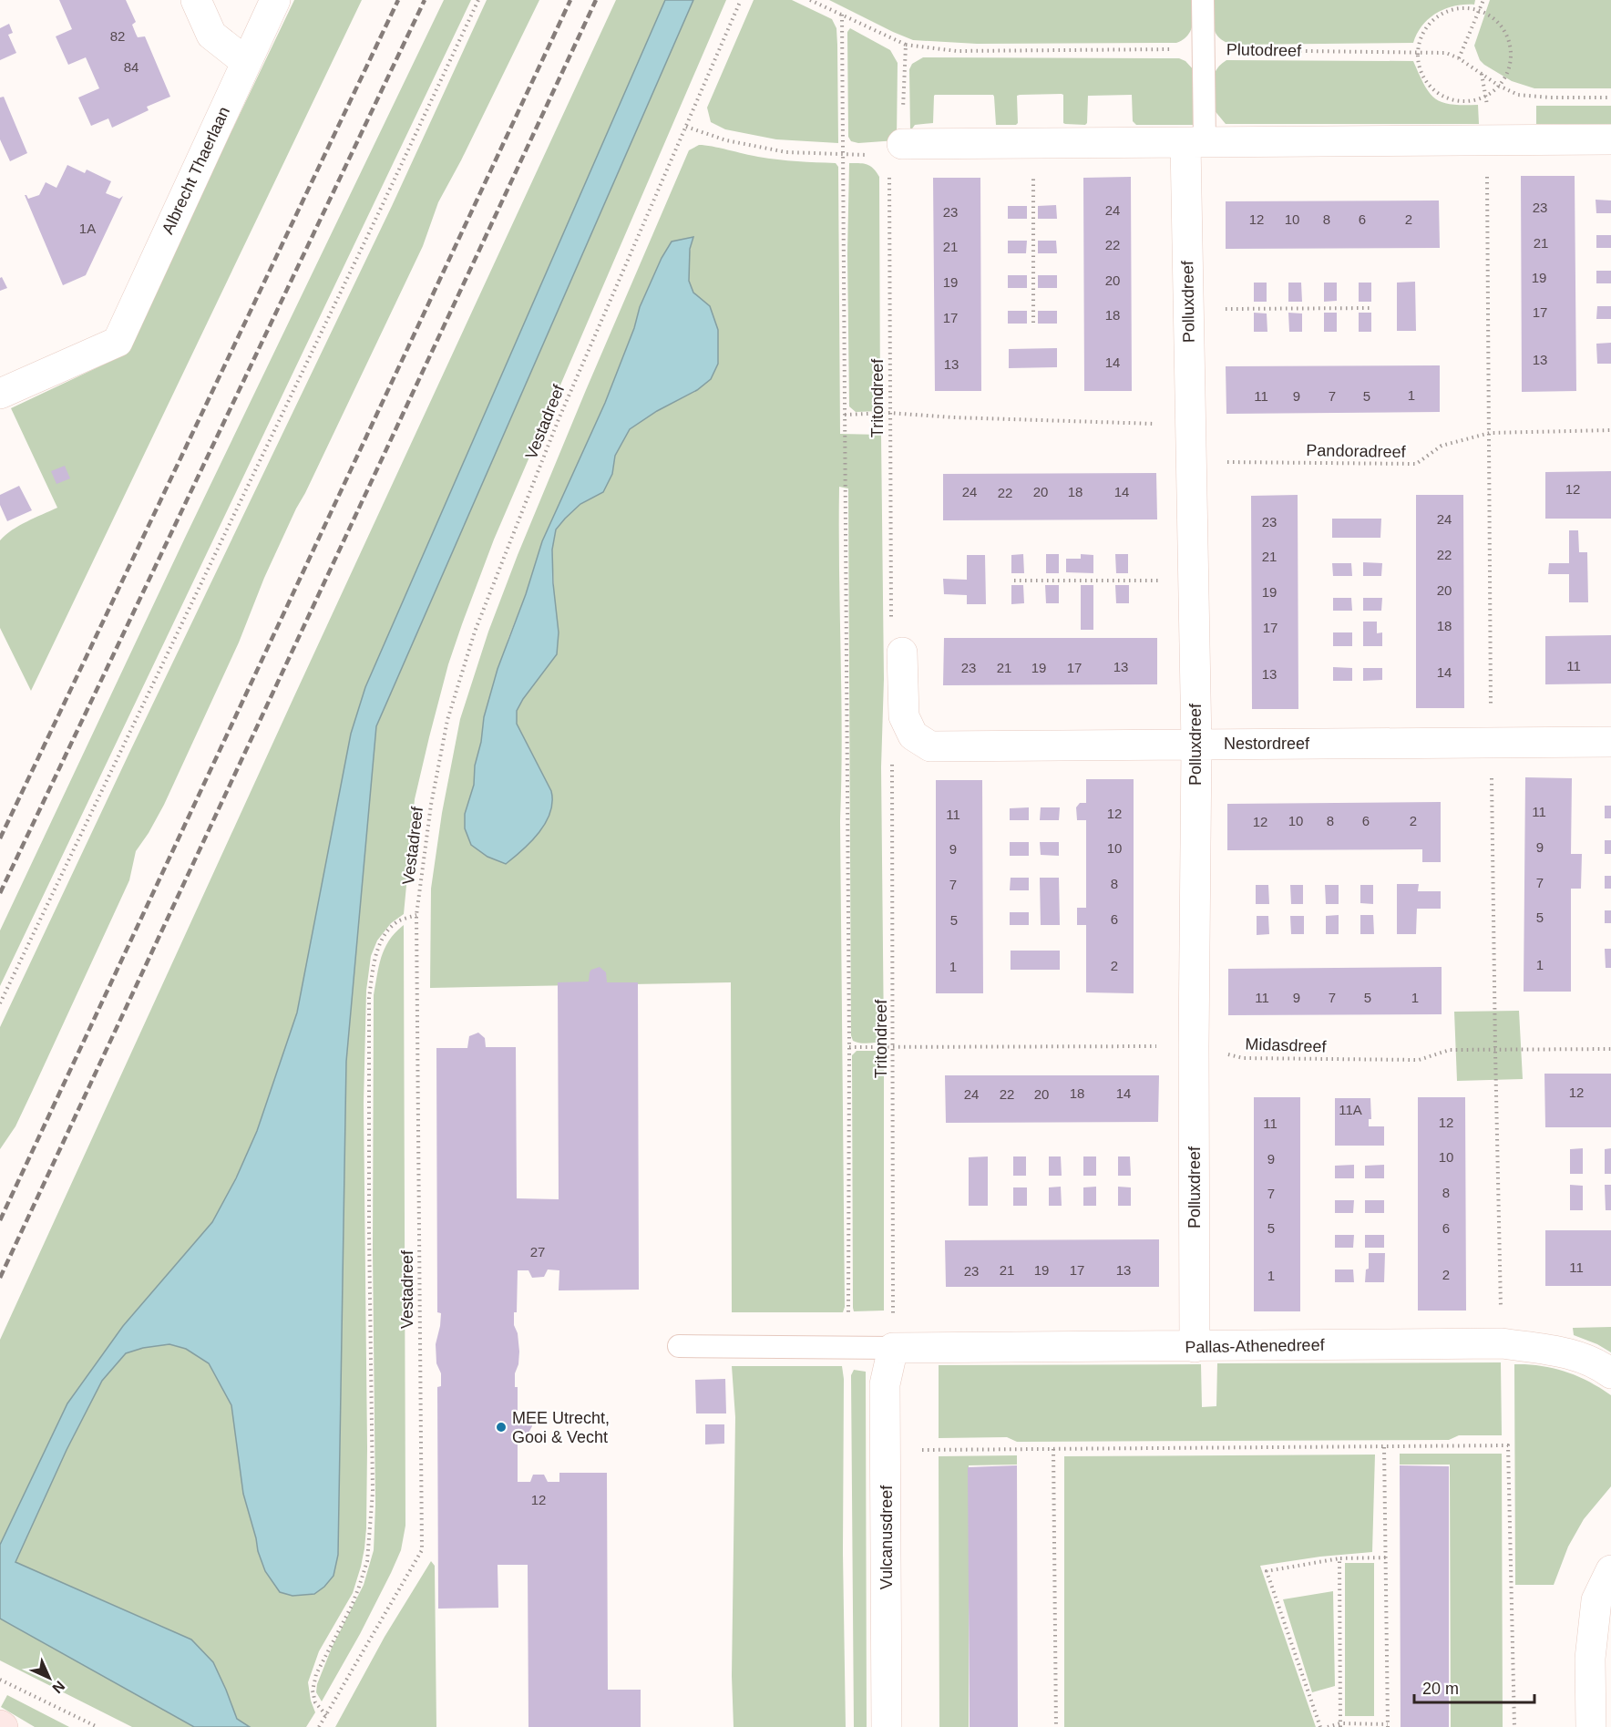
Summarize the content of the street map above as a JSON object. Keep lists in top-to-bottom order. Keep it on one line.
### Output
{"streets":{"street":["Albrecht Thaerlaan","Polluxdreef","Nestordreef","Pallas-Athenedreef","Vulcanusdreef"],"path":["Plutodreef","Tritondreef","Vestadreef","Pandoradreef","Midasdreef"]},"crossings":[["Plutodreef","Tritondreef"],["Polluxdreef","Pandoradreef"],["Polluxdreef","Nestordreef"],["Polluxdreef","Midasdreef"],["Polluxdreef","Pallas-Athenedreef"],["Tritondreef","Nestordreef"],["Tritondreef","Midasdreef"],["Tritondreef","Pallas-Athenedreef"],["Tritondreef","Vulcanusdreef"],["Pallas-Athenedreef","Vulcanusdreef"]],"places":["MEE Utrecht, Gooi & Vecht"],"house_numbers":["82","84","23","24","23","12","10","8","6","2","1A","21","22","21","19","20","19","17","18","17","13","14","13","1","11","9","7","5","12","24","20","18","14","22","24","23","22","21","20","19","18","17","11","13","23","21","19","17","14","13","11","12","11","10","8","6","2","12","9","10","9","7","8","7","5","6","5","1","2","1","11","9","7","5","1","12","18","14","24","22","20","11A","12","11","10","9","8","7","5","6","27","11","21","19","17","13","23","2","1","12"],"scale_bar":"20 m","north":"bottom right"}
